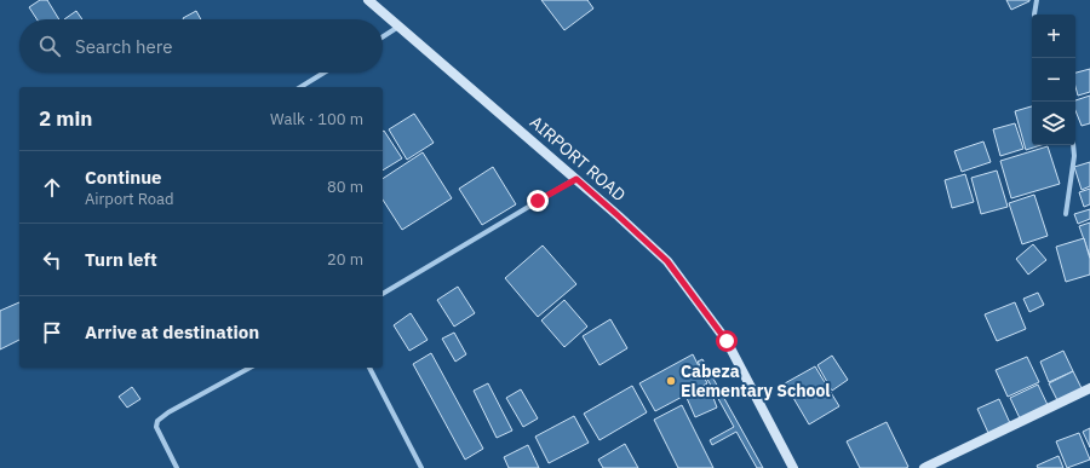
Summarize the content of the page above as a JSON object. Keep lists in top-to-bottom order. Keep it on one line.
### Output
{"streets":{"main road":["AIRPORT ROAD"]},"places":["Cabeza Elementary School"],"page":{"map_buttons":["+","−"],"search":"Search here","heading":["2 min","Walk · 100 m"],"list":[["Continue","Airport Road","80 m"],["Turn left","20 m"],"Arrive at destination"]}}
